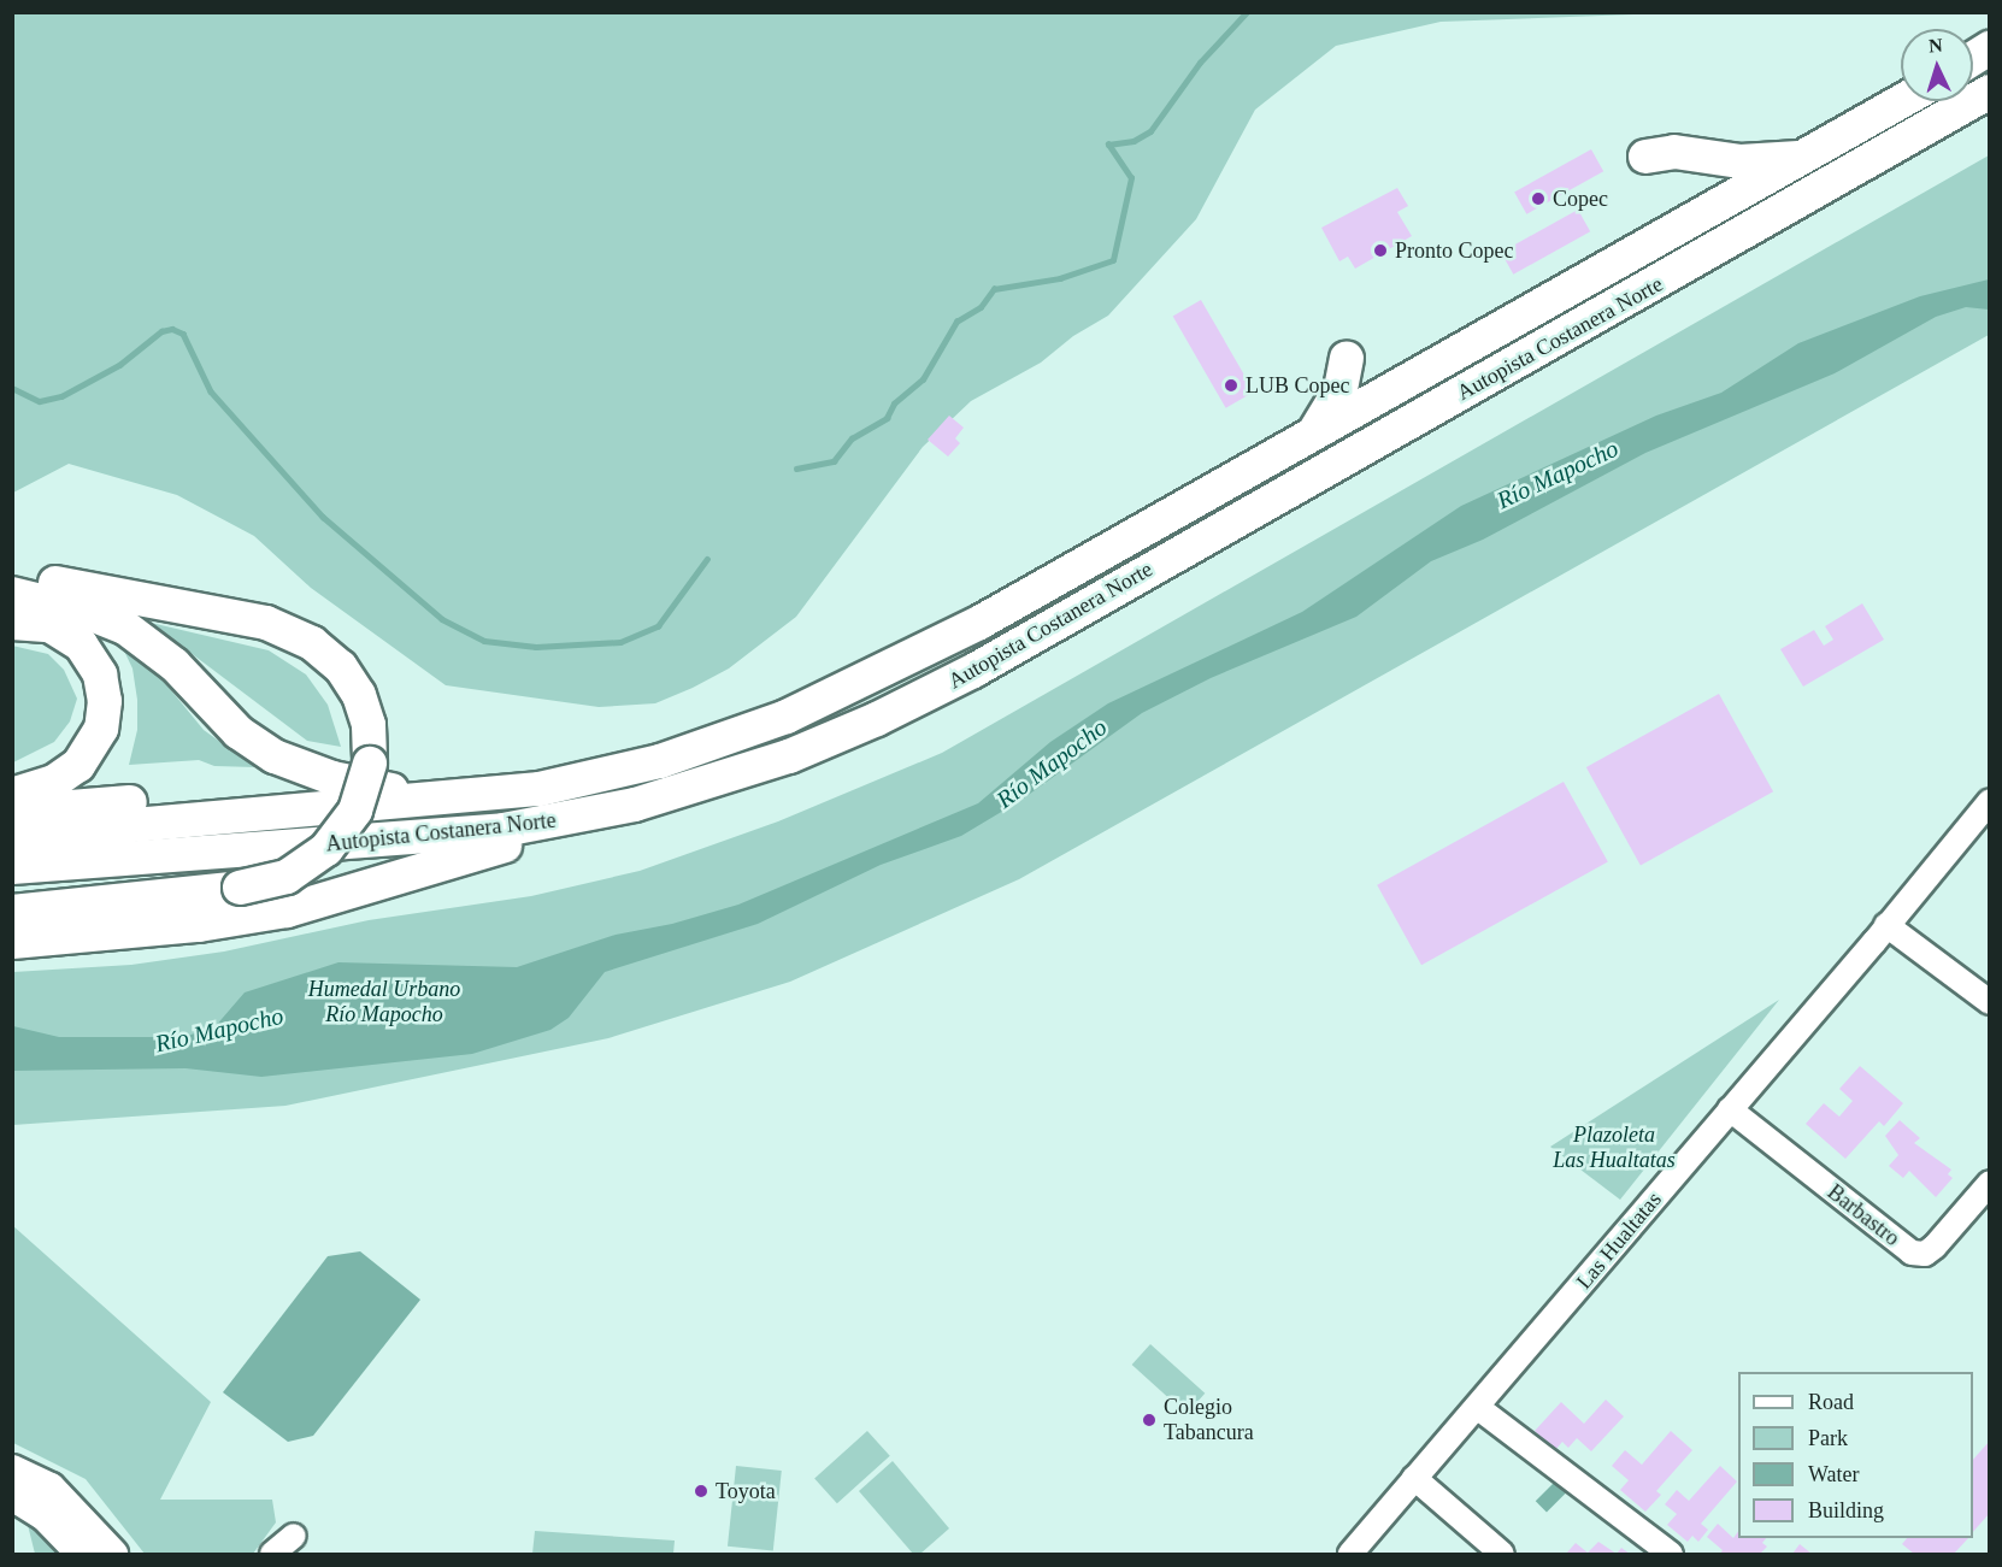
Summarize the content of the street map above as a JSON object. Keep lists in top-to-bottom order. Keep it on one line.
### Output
{"streets":{"highway":["Autopista Costanera Norte"],"street":["Barbastro","Las Hualtatas"]},"crossings":[["Barbastro","Las Hualtatas"]],"water":["Río Mapocho"],"parks":["Humedal Urbano Río Mapocho","Plazoleta Las Hualtatas"],"places":["Copec","Pronto Copec","LUB Copec","Colegio Tabancura","Toyota"],"legend":["Road","Park","Water","Building"],"north":"top"}
